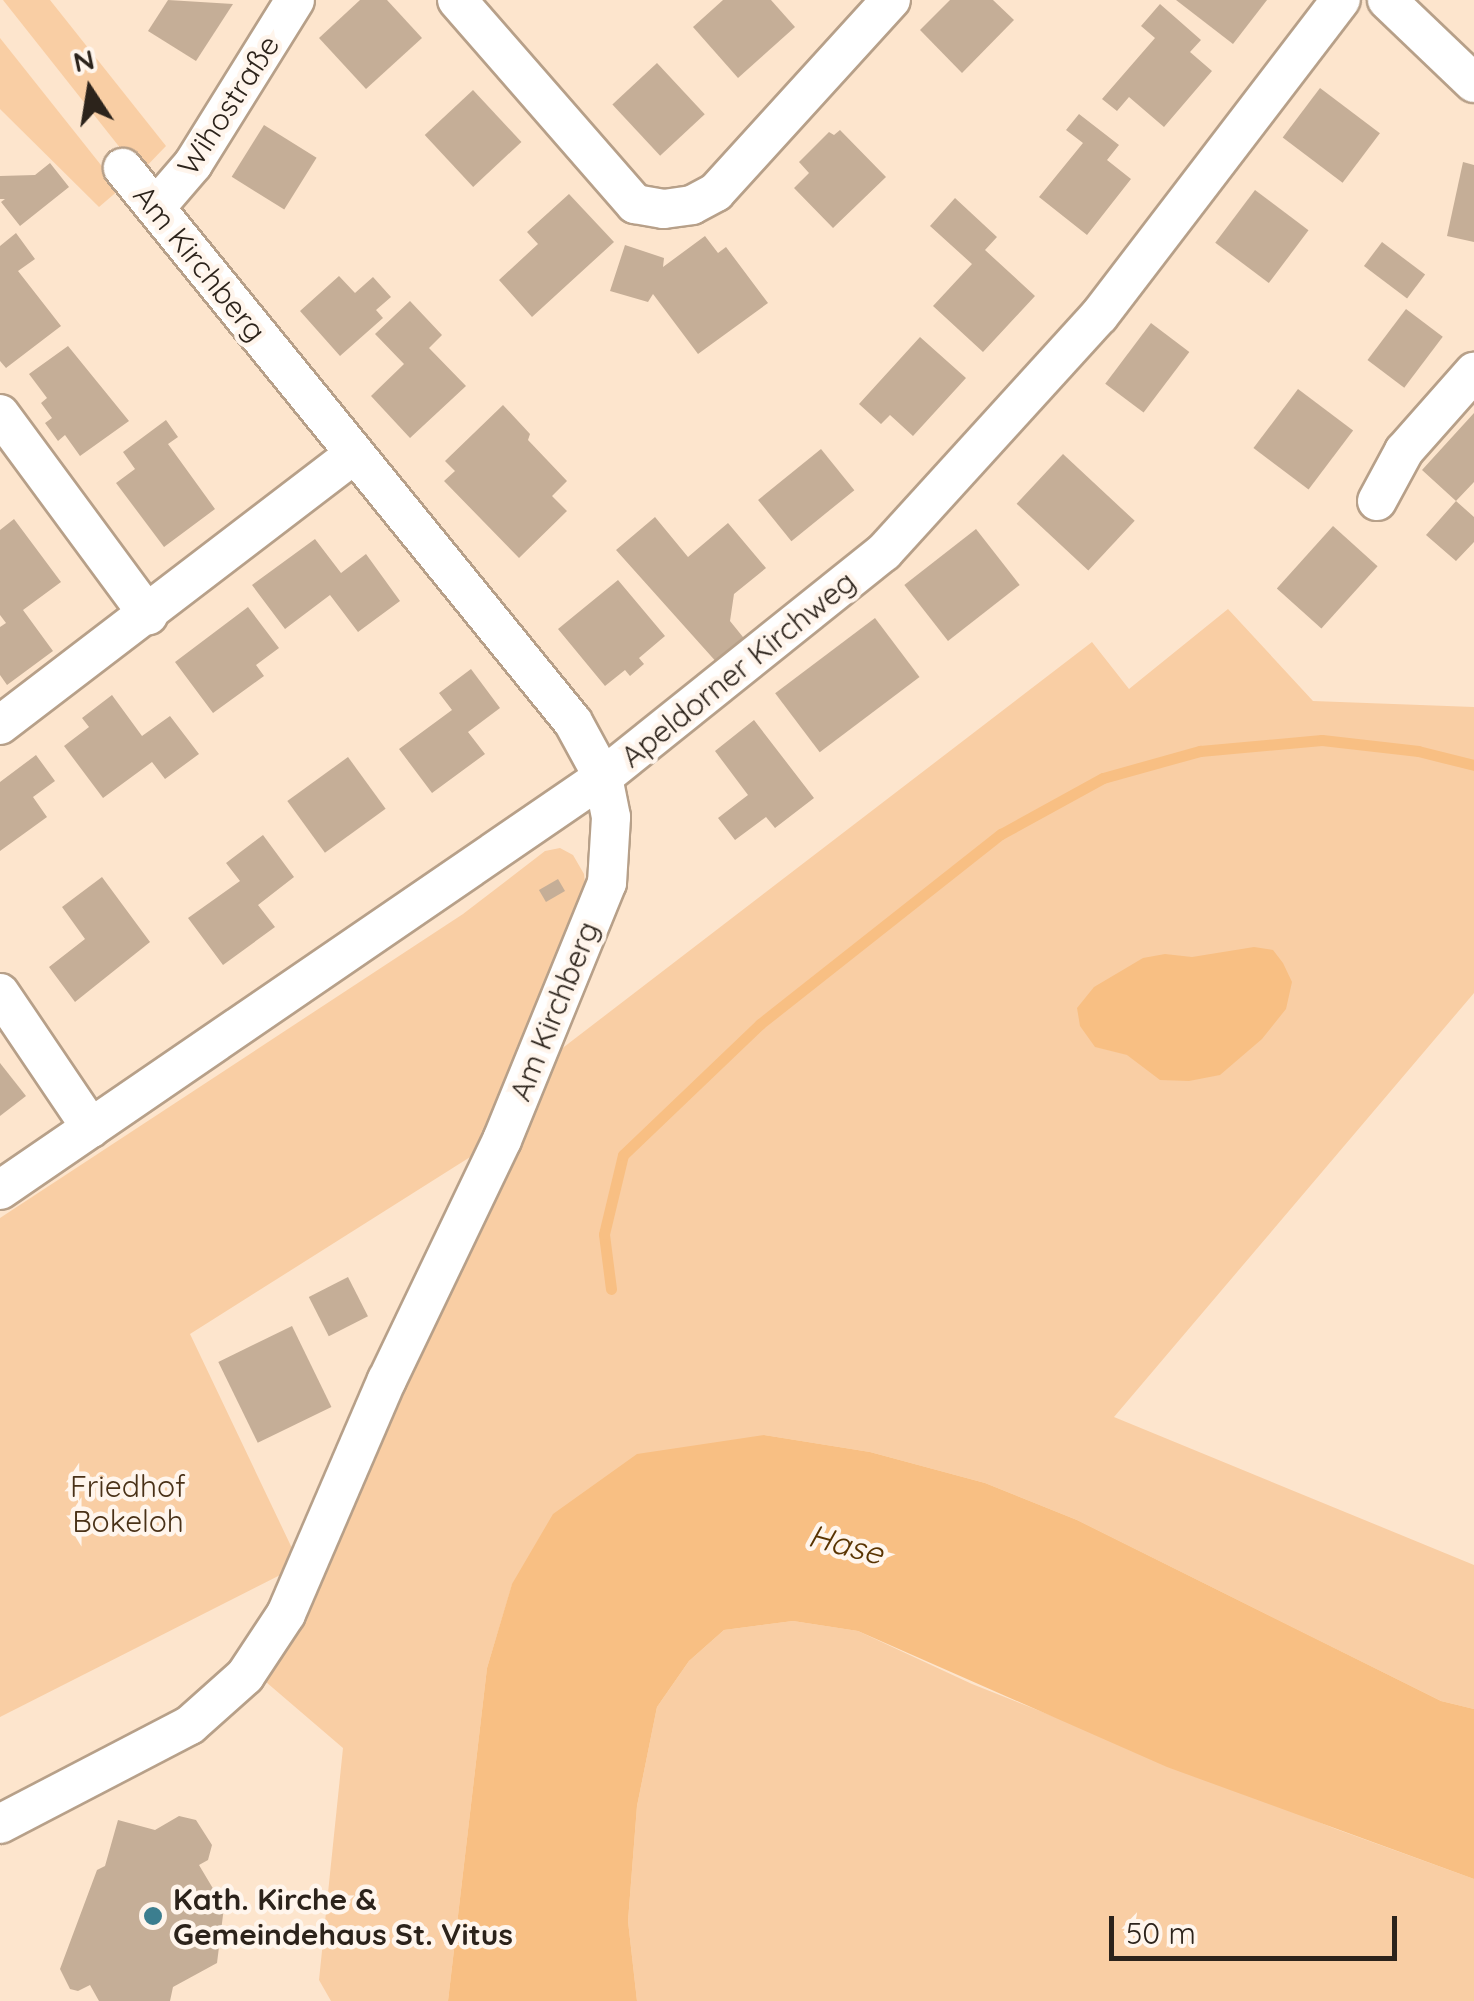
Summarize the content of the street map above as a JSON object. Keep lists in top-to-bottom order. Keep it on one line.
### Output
{"streets":{"street":["Wihostraße","Am Kirchberg","Apeldorner Kirchweg"]},"crossings":[["Wihostraße","Am Kirchberg"],["Am Kirchberg","Apeldorner Kirchweg"]],"water":["Hase"],"parks":["Friedhof Bokeloh"],"places":["Kath. Kirche & Gemeindehaus St. Vitus"],"scale_bar":"50 m","north":"top"}
